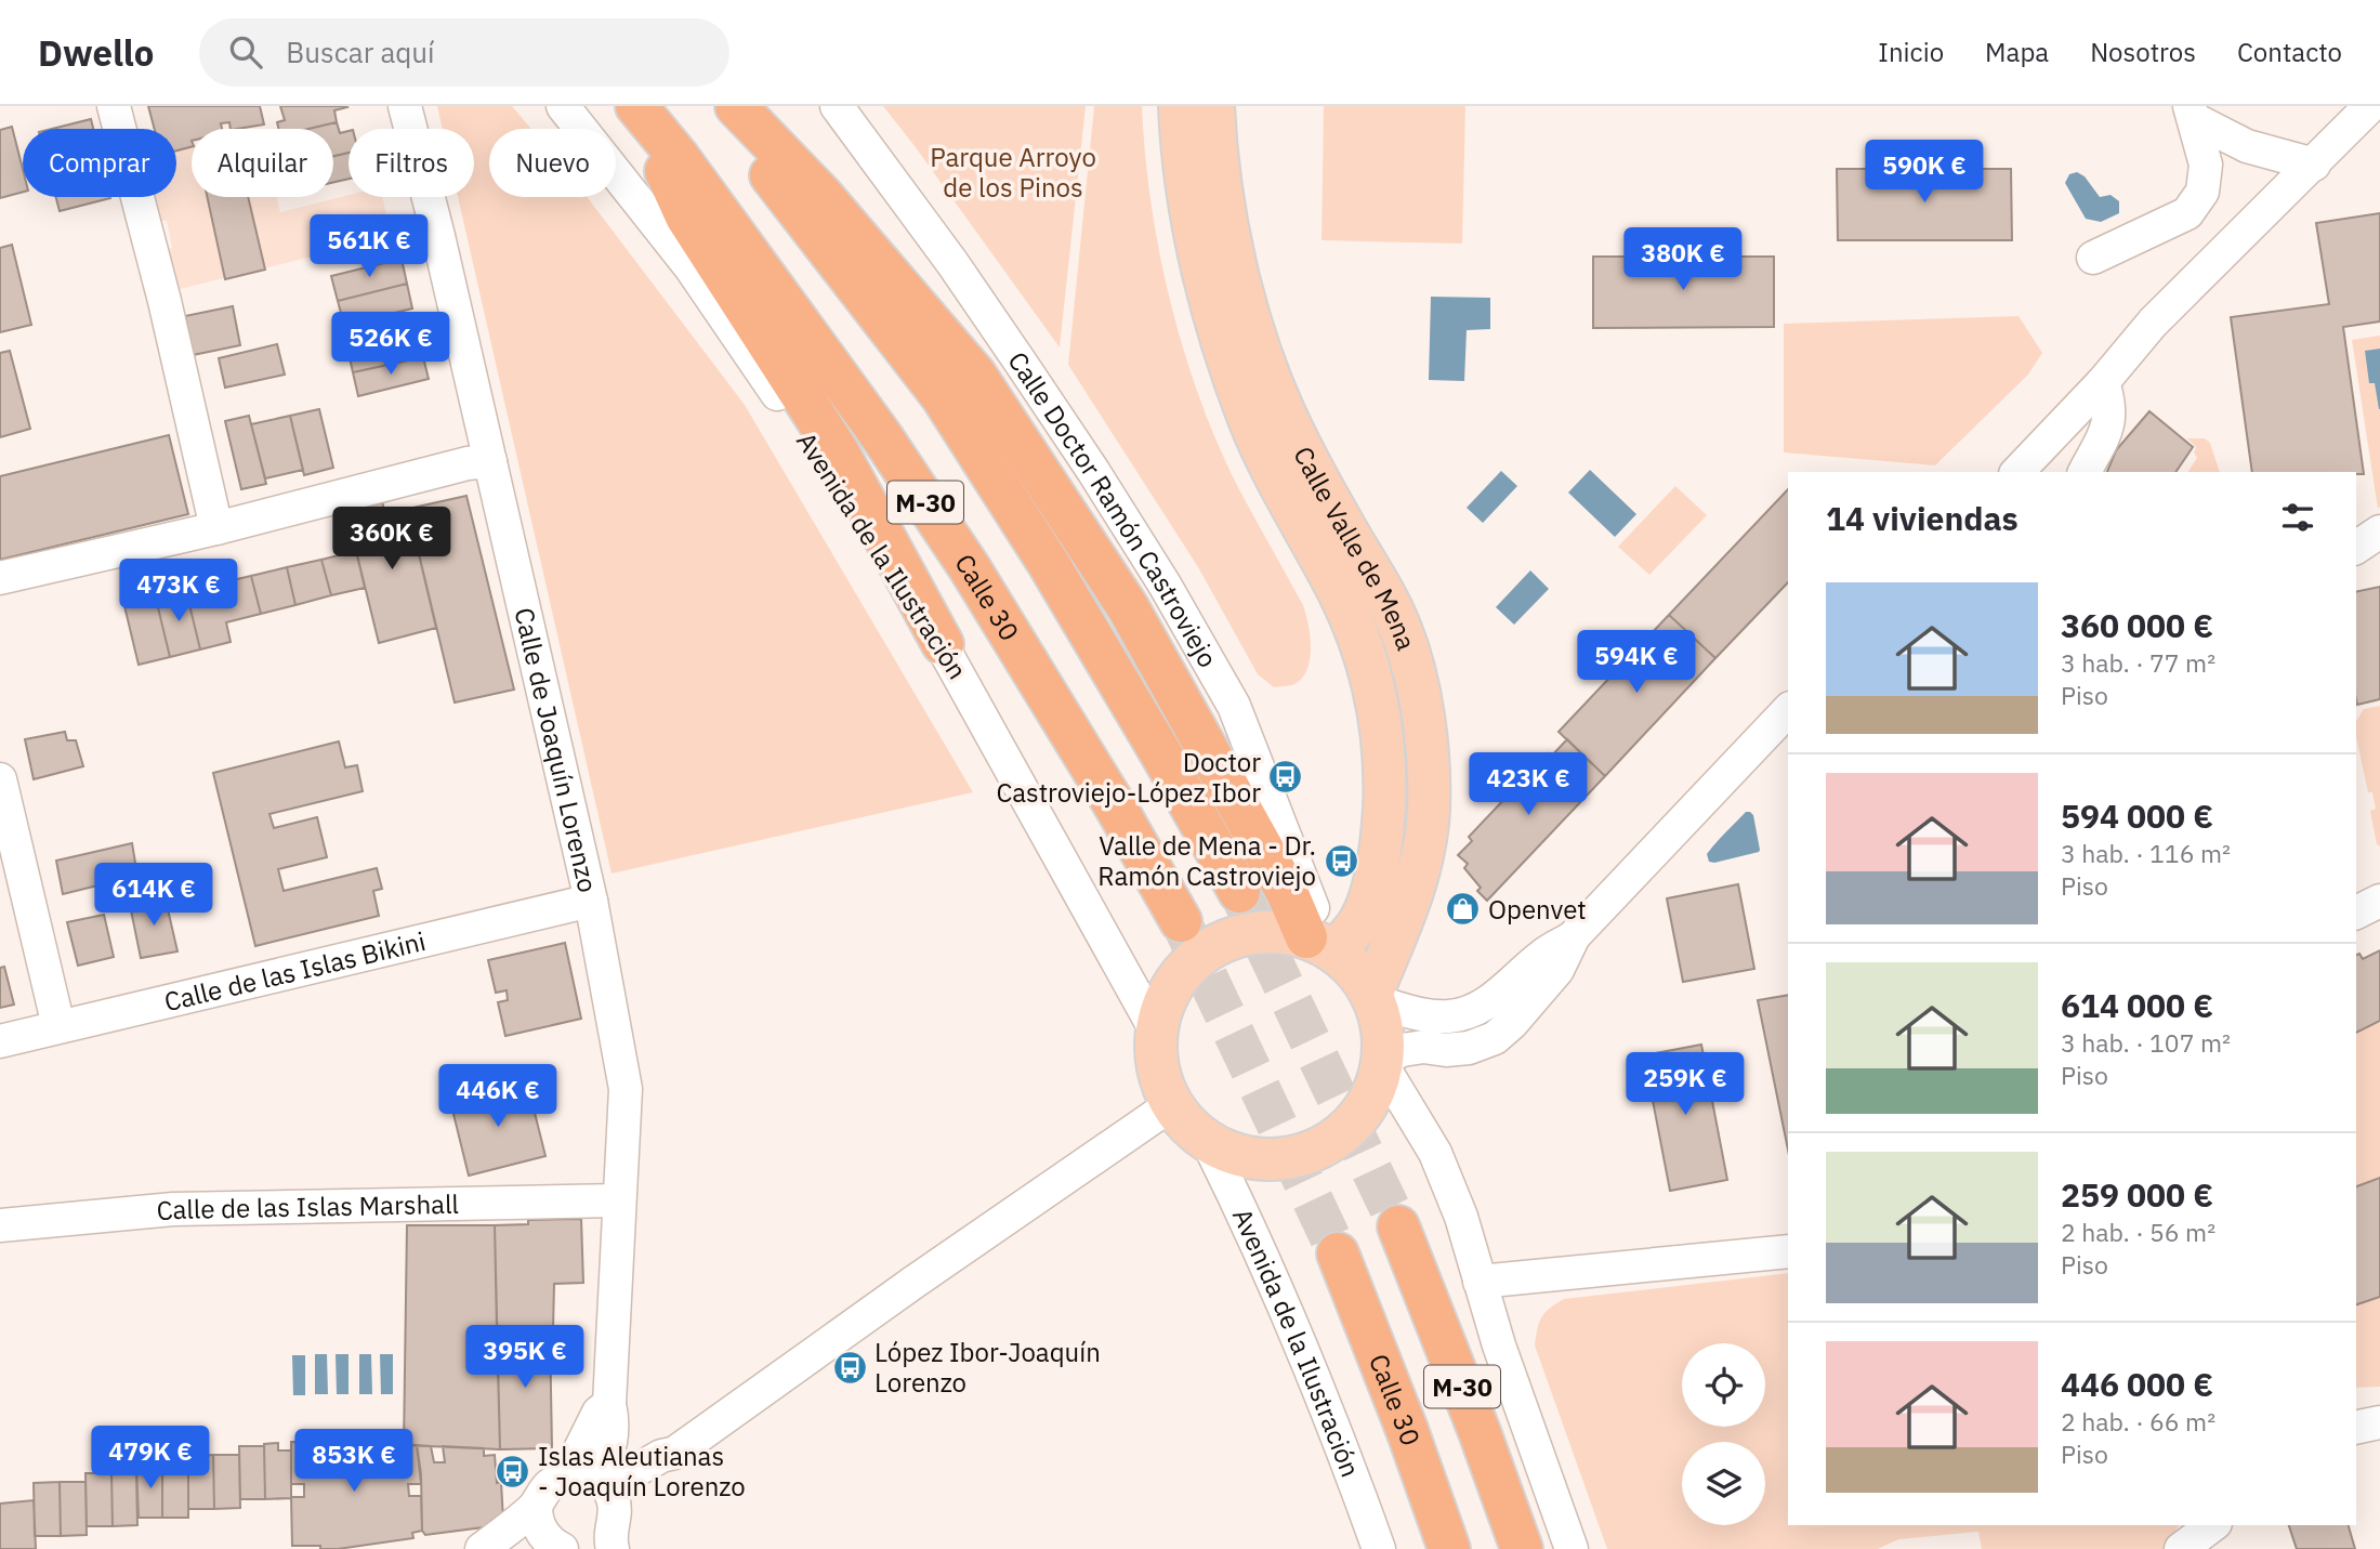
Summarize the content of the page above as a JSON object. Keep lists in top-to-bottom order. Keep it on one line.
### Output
{"streets":{"highway":["M-30","Calle 30"],"main road":["Calle Valle de Mena"],"street":["Calle Doctor Ramón Castroviejo","Avenida de la Ilustración","Calle de Joaquín Lorenzo","Calle de las Islas Bikini","Calle de las Islas Marshall"]},"crossings":[["Calle Doctor Ramón Castroviejo","Calle Valle de Mena"],["Calle Doctor Ramón Castroviejo","Avenida de la Ilustración"],["Calle Valle de Mena","Avenida de la Ilustración"],["Calle de Joaquín Lorenzo","Calle de las Islas Bikini"],["Calle de Joaquín Lorenzo","Calle de las Islas Marshall"]],"parks":["Parque Arroyo de los Pinos"],"places":{"bus stop":["Doctor Castroviejo-López Ibor","Valle de Mena - Dr. Ramón Castroviejo","López Ibor-Joaquín Lorenzo","Islas Aleutianas - Joaquín Lorenzo"],"shop":["Openvet"]},"page":{"header":"Dwello","search":"Buscar aquí","nav":["Inicio","Mapa","Nosotros","Contacto"],"chip":["Comprar","Alquilar","Filtros","Nuevo"],"price":["590K €","561K €","380K €","526K €","360K €","473K €","594K €","423K €","614K €","259K €","446K €","395K €","479K €","853K €"],"heading":"14 viviendas","list":[{"name":"360 000 €","note":"3 hab. · 77 m² · Piso"},{"name":"594 000 €","note":"3 hab. · 116 m² · Piso"},{"name":"614 000 €","note":"3 hab. · 107 m² · Piso"},{"name":"259 000 €","note":"2 hab. · 56 m² · Piso"},{"name":"446 000 €","note":"2 hab. · 66 m² · Piso"}]}}
